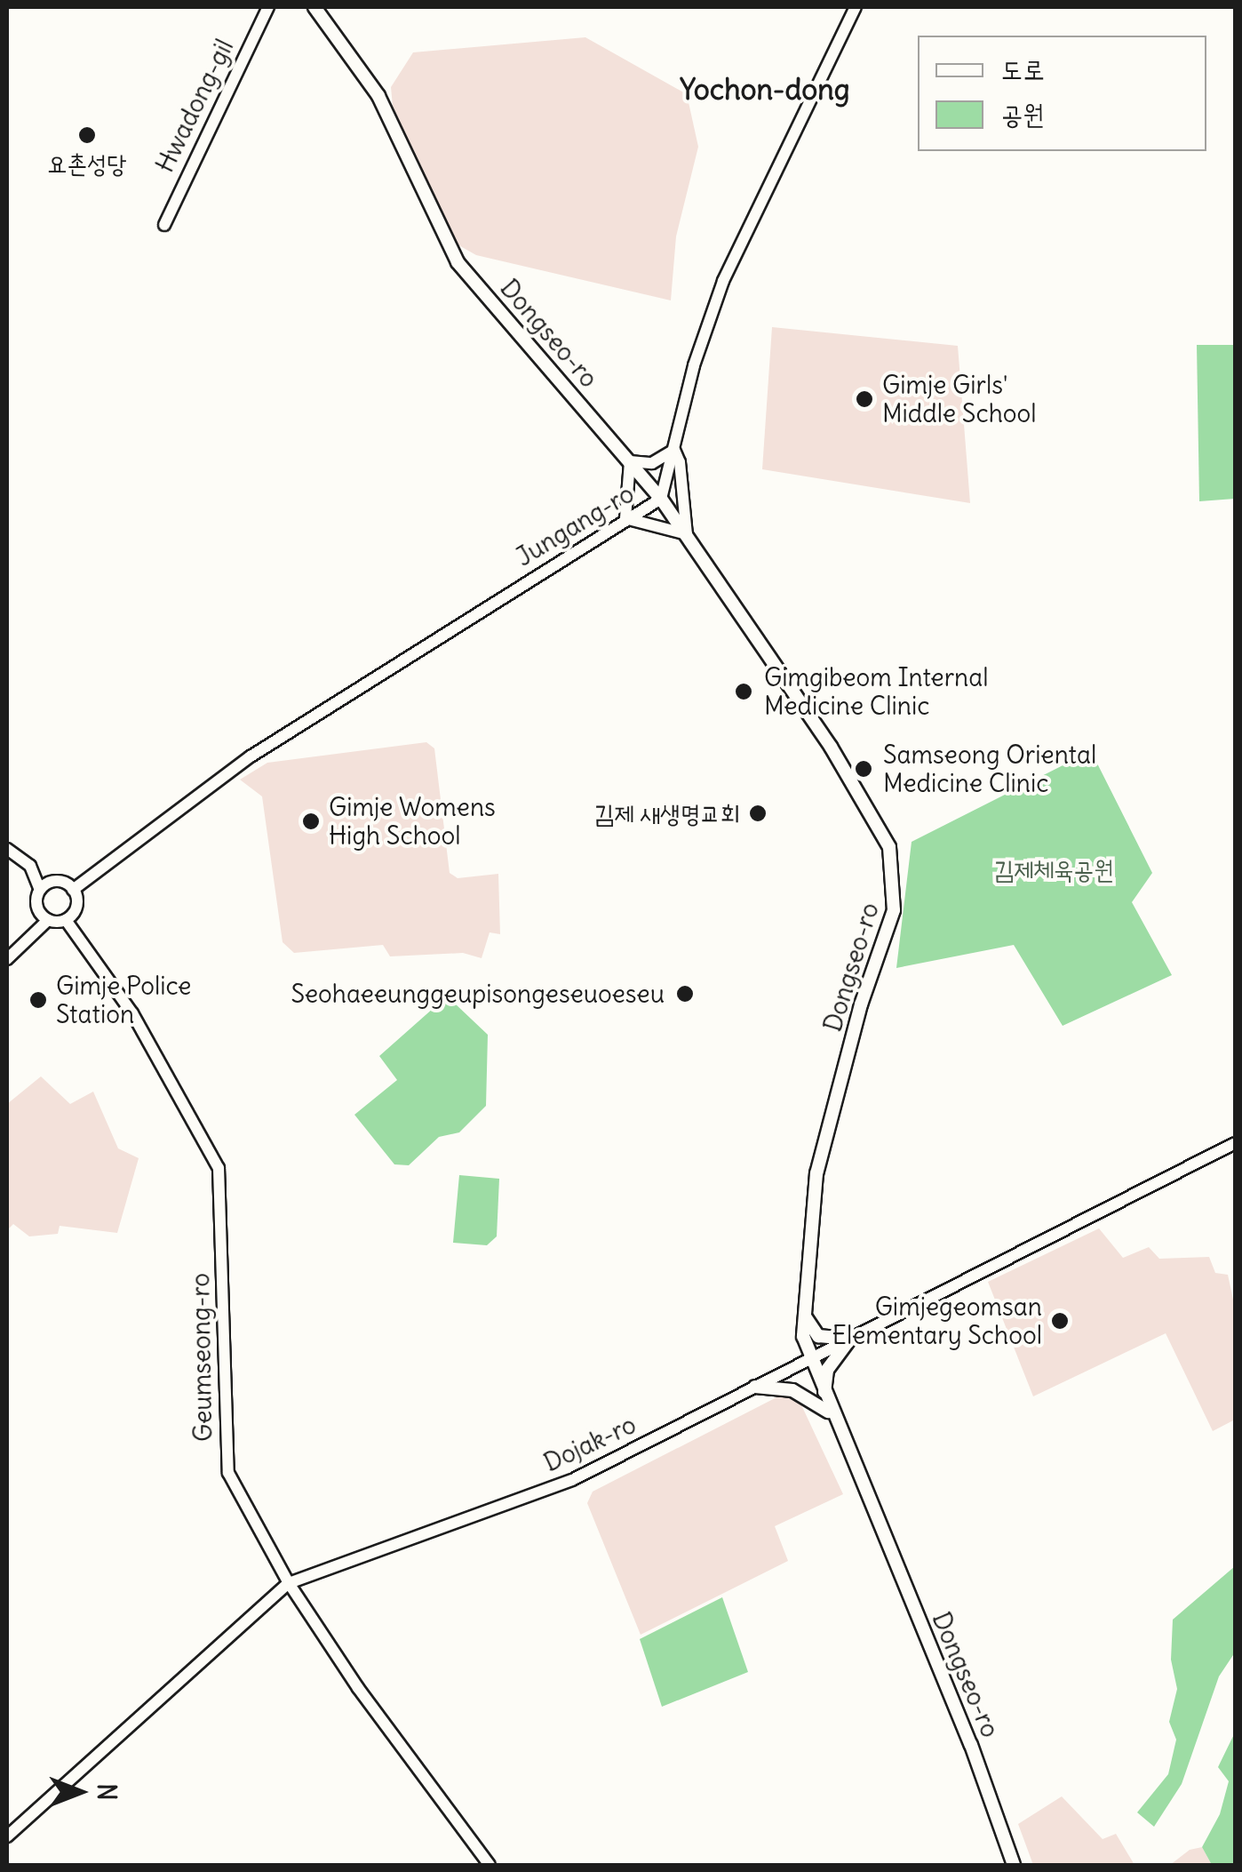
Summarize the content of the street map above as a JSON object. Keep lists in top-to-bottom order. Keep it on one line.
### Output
{"streets":{"main road":["Dongseo-ro"],"street":["Hwadong-gil","Jungang-ro","Geumseong-ro","Dojak-ro"]},"crossings":[["Dongseo-ro","Jungang-ro"],["Dongseo-ro","Dojak-ro"],["Jungang-ro","Geumseong-ro"],["Geumseong-ro","Dojak-ro"]],"districts":["Yochon-dong"],"parks":["김제체육공원"],"places":["요촌성당","Gimje Girls' Middle School","Gimgibeom Internal Medicine Clinic","Samseong Oriental Medicine Clinic","김제 새생명교회","Gimje Womens High School","Seohaeeunggeupisongeseuoeseu","Gimje Police Station","Gimjegeomsan Elementary School"],"legend":["도로","공원"],"north":"right"}
